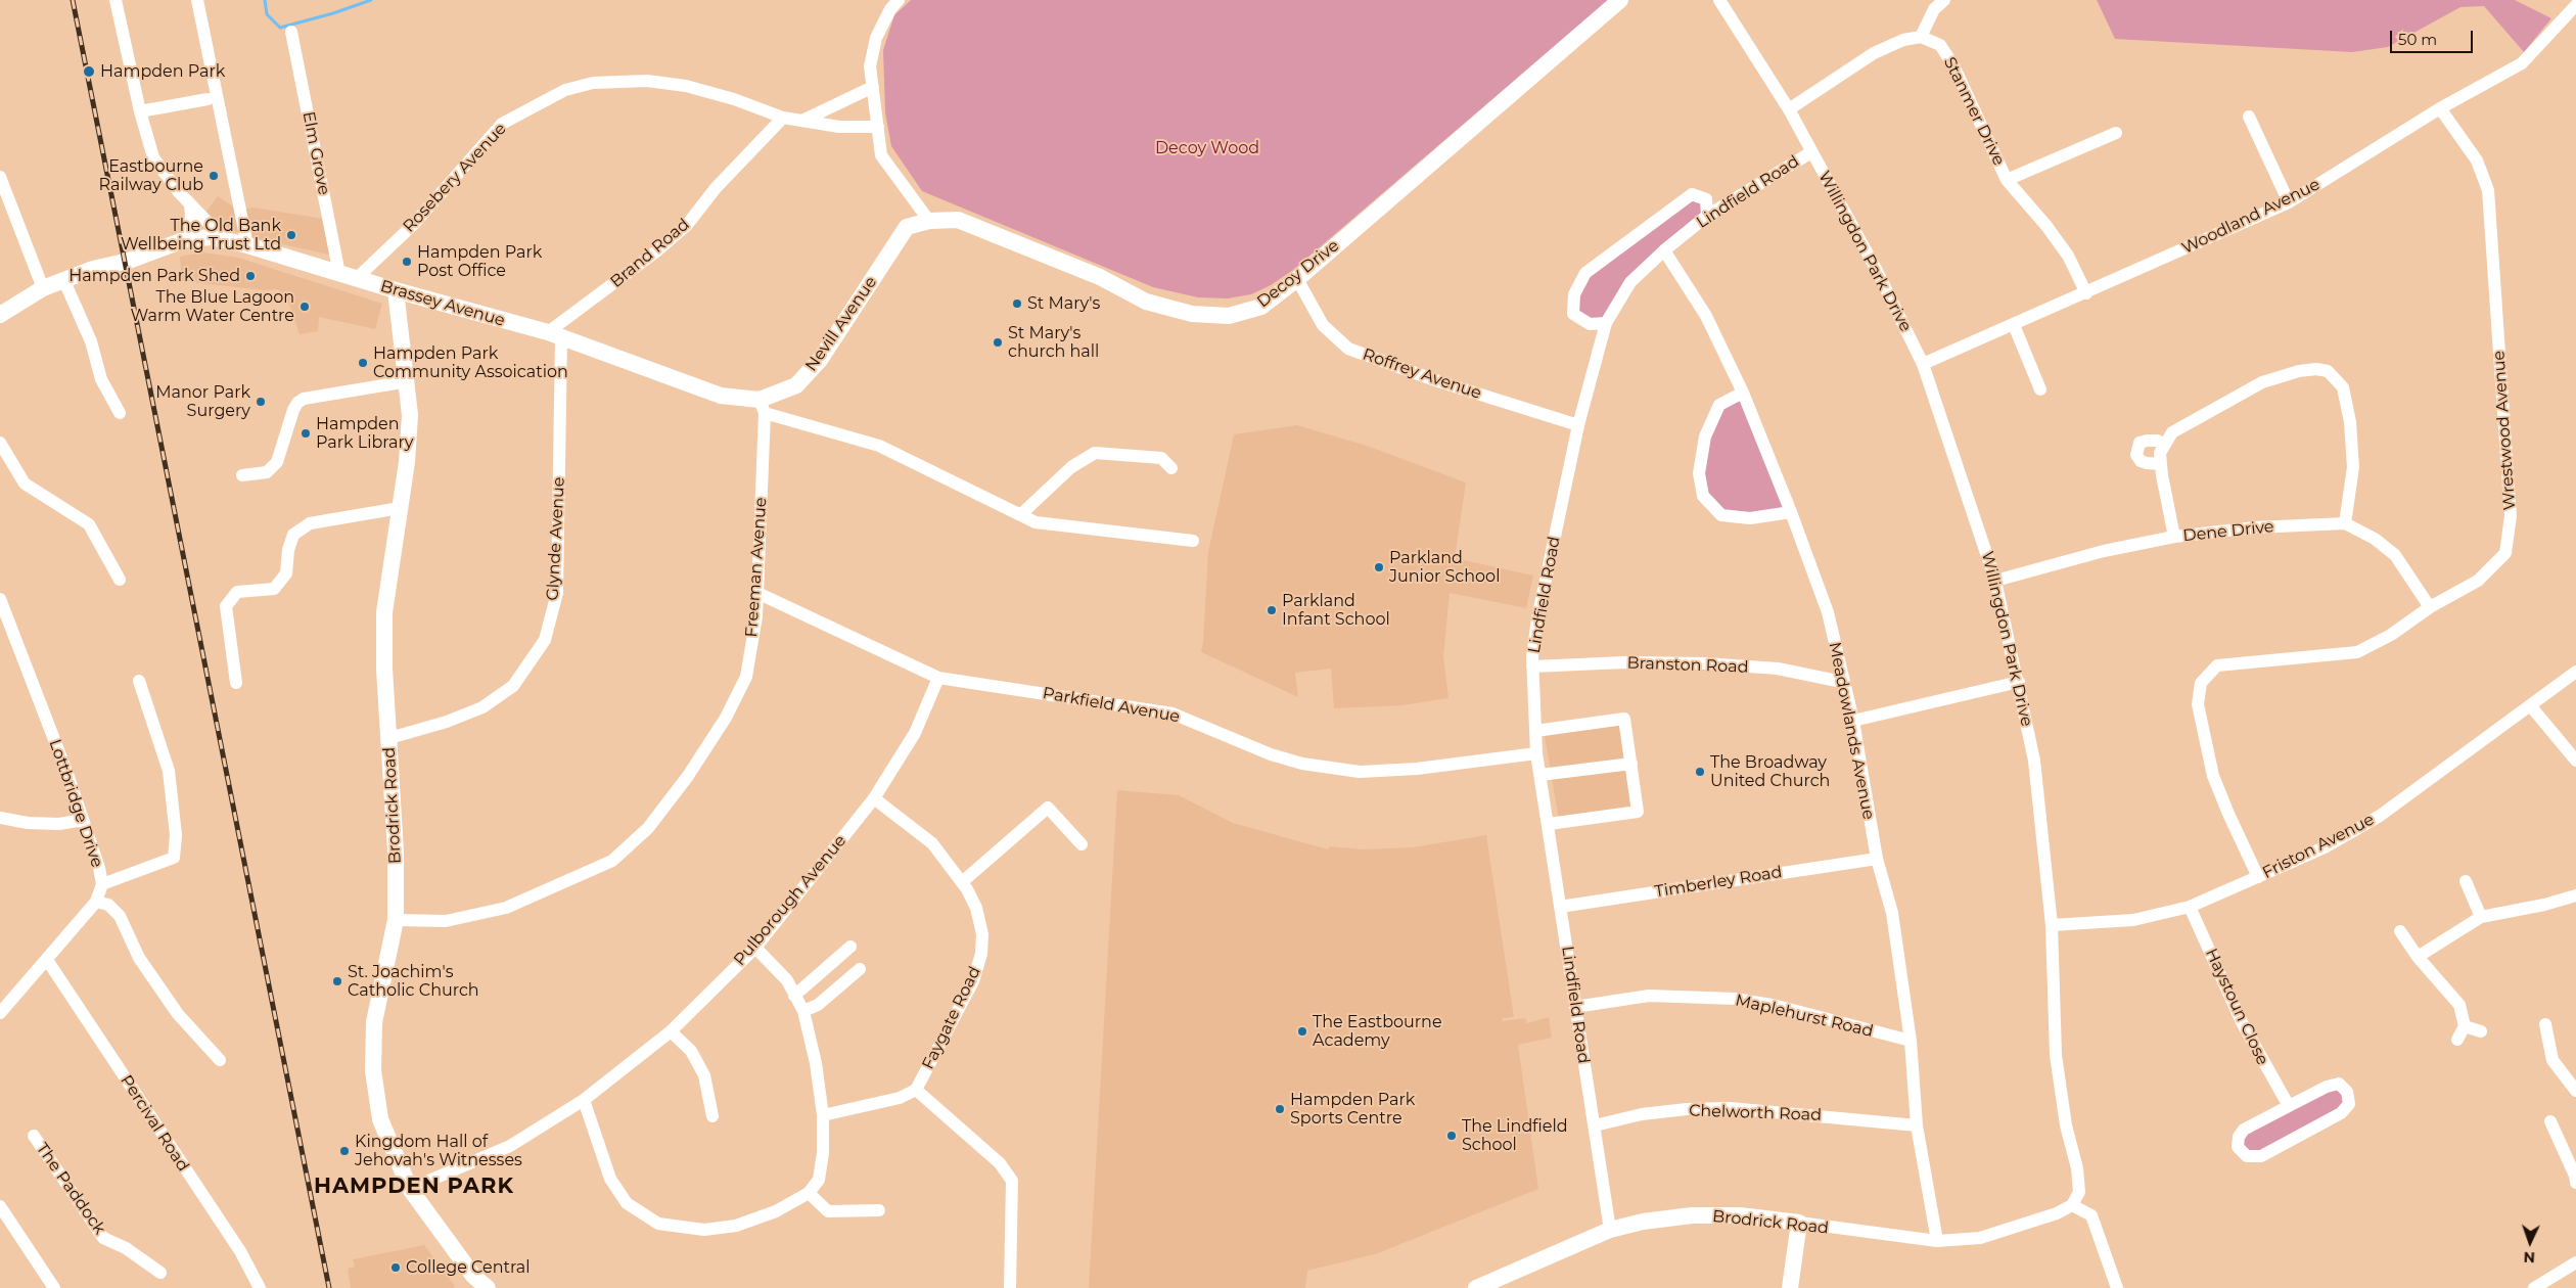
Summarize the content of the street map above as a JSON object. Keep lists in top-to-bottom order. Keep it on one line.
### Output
{"streets":{"street":["Stanmer Drive","Elm Grove","Rosebery Avenue","Lindfield Road","Woodland Avenue","Willingdon Park Drive","Brand Road","Decoy Drive","Brassey Avenue","Nevill Avenue","Roffrey Avenue","Wrestwood Avenue","Dene Drive","Glynde Avenue","Freeman Avenue","Branston Road","Parkfield Avenue","Meadowlands Avenue","Lottbridge Drive","Brodrick Road","Friston Avenue","Timberley Road","Pulborough Avenue","Haystoun Close","Maplehurst Road","Faygate Road","Chelworth Road","Percival Road","The Paddock"]},"crossings":[["Stanmer Drive","Woodland Avenue"],["Elm Grove","Rosebery Avenue"],["Elm Grove","Brassey Avenue"],["Rosebery Avenue","Brand Road"],["Rosebery Avenue","Brassey Avenue"],["Lindfield Road","Willingdon Park Drive"],["Lindfield Road","Roffrey Avenue"],["Lindfield Road","Branston Road"],["Lindfield Road","Parkfield Avenue"],["Lindfield Road","Meadowlands Avenue"],["Lindfield Road","Brodrick Road"],["Lindfield Road","Timberley Road"],["Lindfield Road","Maplehurst Road"],["Lindfield Road","Chelworth Road"],["Woodland Avenue","Willingdon Park Drive"],["Woodland Avenue","Wrestwood Avenue"],["Willingdon Park Drive","Dene Drive"],["Willingdon Park Drive","Brodrick Road"],["Willingdon Park Drive","Friston Avenue"],["Brand Road","Brassey Avenue"],["Brand Road","Glynde Avenue"],["Decoy Drive","Nevill Avenue"],["Decoy Drive","Roffrey Avenue"],["Brassey Avenue","Nevill Avenue"],["Brassey Avenue","Glynde Avenue"],["Brassey Avenue","Freeman Avenue"],["Brassey Avenue","Brodrick Road"],["Nevill Avenue","Freeman Avenue"],["Wrestwood Avenue","Dene Drive"],["Wrestwood Avenue","Friston Avenue"],["Glynde Avenue","Brodrick Road"],["Freeman Avenue","Parkfield Avenue"],["Freeman Avenue","Brodrick Road"],["Branston Road","Meadowlands Avenue"],["Parkfield Avenue","Pulborough Avenue"],["Meadowlands Avenue","Brodrick Road"],["Meadowlands Avenue","Timberley Road"],["Meadowlands Avenue","Maplehurst Road"],["Meadowlands Avenue","Chelworth Road"],["Brodrick Road","Pulborough Avenue"],["Friston Avenue","Haystoun Close"],["Pulborough Avenue","Faygate Road"]],"districts":["HAMPDEN PARK"],"parks":["Decoy Wood"],"places":["Hampden Park","Eastbourne Railway Club","The Old Bank Wellbeing Trust Ltd","Hampden Park Post Office","Hampden Park Shed","St Mary's","The Blue Lagoon Warm Water Centre","St Mary's church hall","Hampden Park Community Assoication","Manor Park Surgery","Hampden Park Library","Parkland Junior School","Parkland Infant School","The Broadway United Church","St. Joachim's Catholic Church","The Eastbourne Academy","Hampden Park Sports Centre","The Lindfield School","Kingdom Hall of Jehovah's Witnesses","College Central"],"scale_bar":"50 m","north":"bottom"}
